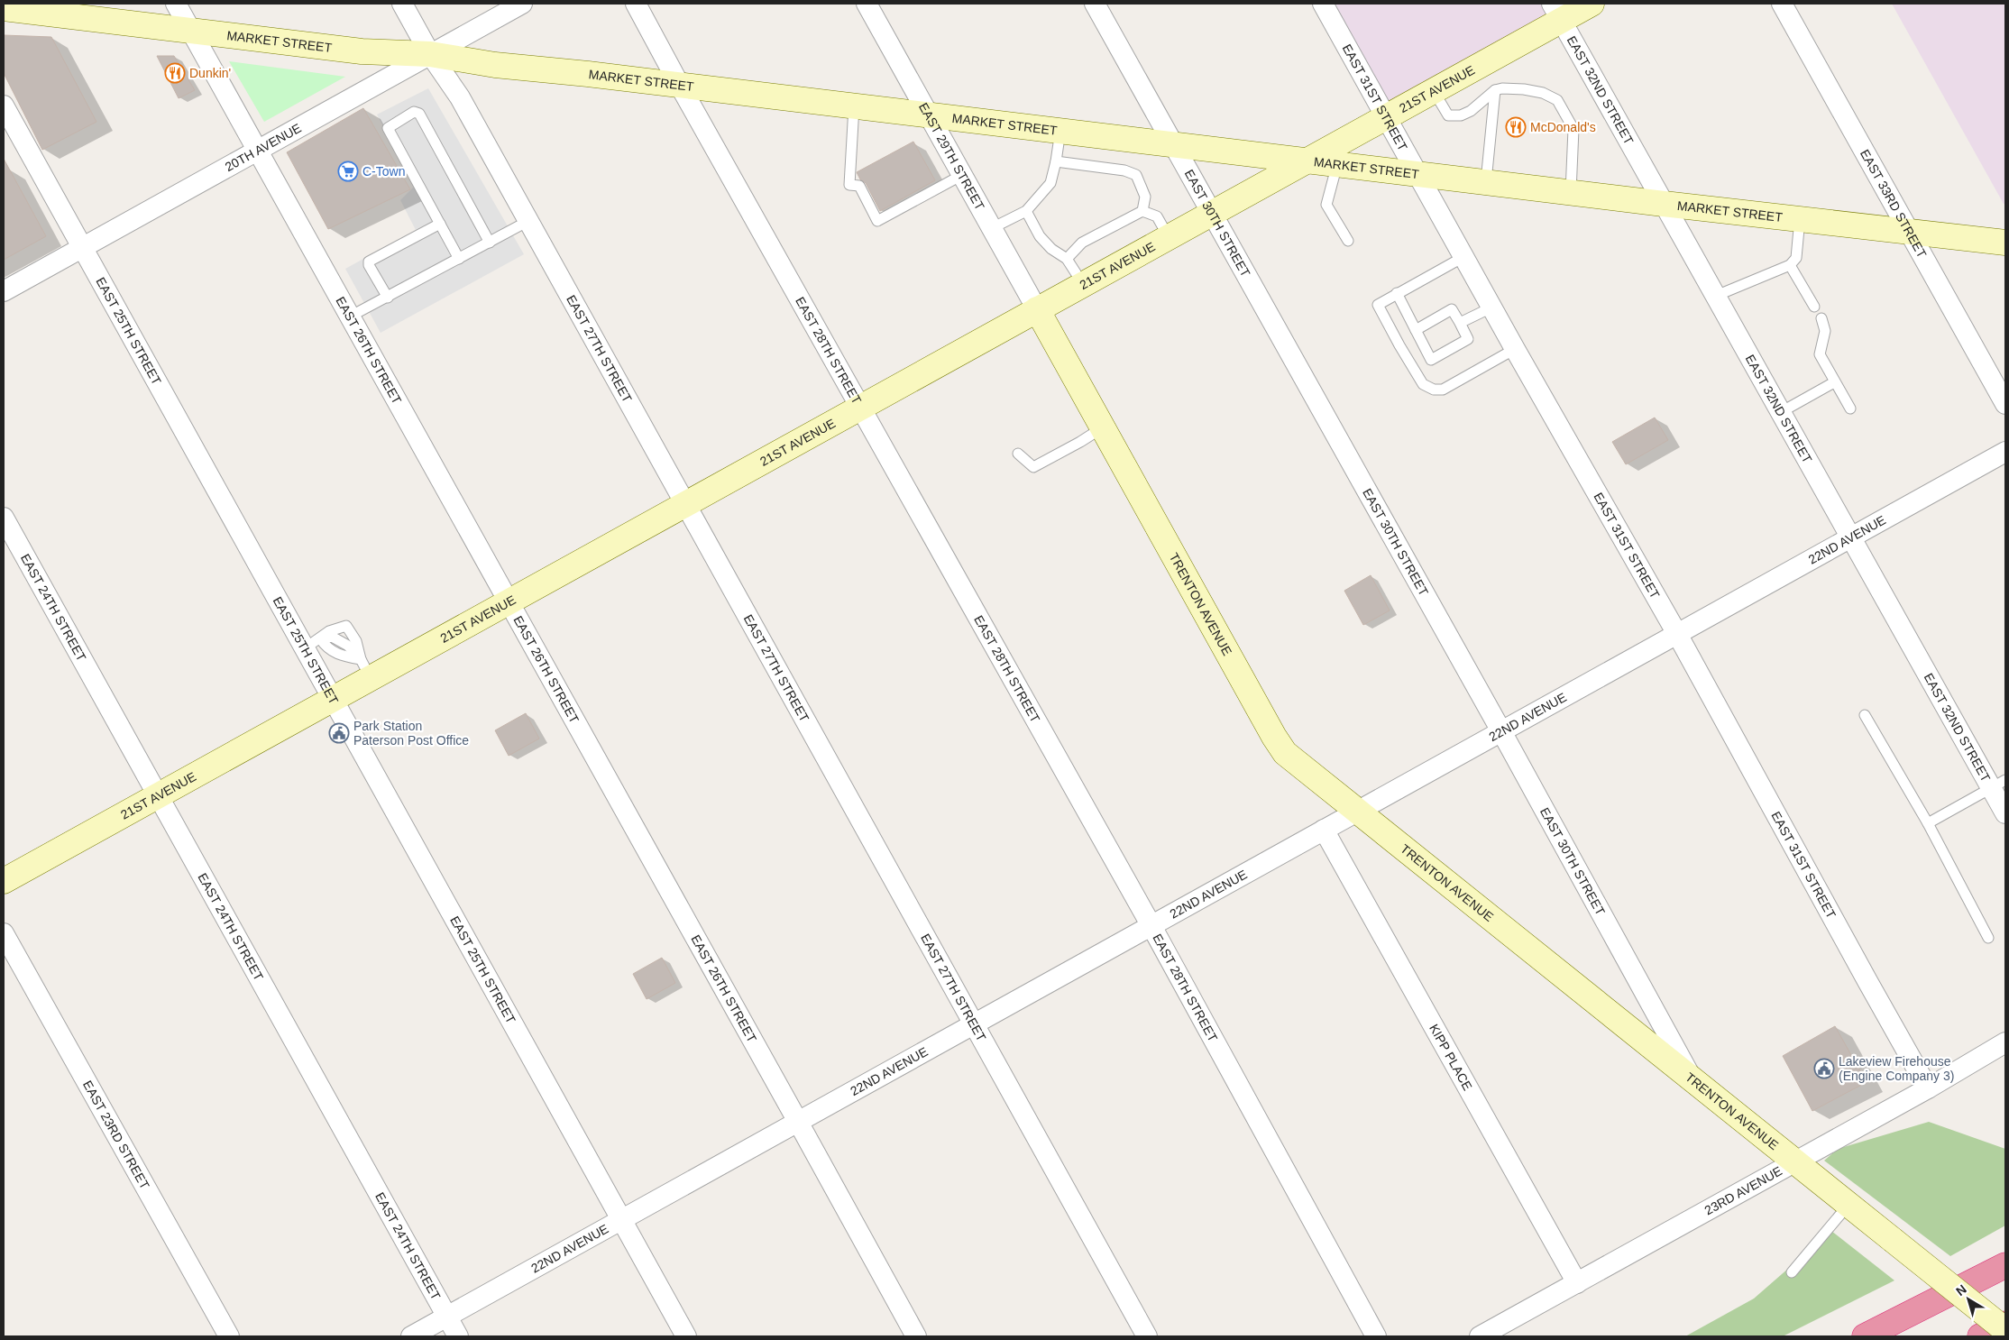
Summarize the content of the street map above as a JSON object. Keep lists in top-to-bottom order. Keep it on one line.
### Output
{"streets":{"street":["MARKET STREET","21ST AVENUE","EAST 32ND STREET","EAST 31ST STREET","20TH AVENUE","EAST 29TH STREET","EAST 33RD STREET","EAST 30TH STREET","EAST 25TH STREET","EAST 27TH STREET","EAST 26TH STREET","EAST 28TH STREET","22ND AVENUE","TRENTON AVENUE","EAST 24TH STREET","KIPP PLACE","EAST 23RD STREET","23RD AVENUE"]},"crossings":[["MARKET STREET","21ST AVENUE"],["MARKET STREET","EAST 32ND STREET"],["MARKET STREET","EAST 31ST STREET"],["MARKET STREET","20TH AVENUE"],["MARKET STREET","EAST 29TH STREET"],["MARKET STREET","EAST 33RD STREET"],["MARKET STREET","EAST 30TH STREET"],["MARKET STREET","EAST 27TH STREET"],["MARKET STREET","EAST 26TH STREET"],["MARKET STREET","EAST 28TH STREET"],["21ST AVENUE","EAST 32ND STREET"],["21ST AVENUE","EAST 31ST STREET"],["21ST AVENUE","EAST 29TH STREET"],["21ST AVENUE","EAST 30TH STREET"],["21ST AVENUE","EAST 25TH STREET"],["21ST AVENUE","EAST 27TH STREET"],["21ST AVENUE","EAST 26TH STREET"],["21ST AVENUE","EAST 28TH STREET"],["21ST AVENUE","TRENTON AVENUE"],["21ST AVENUE","EAST 24TH STREET"],["EAST 32ND STREET","22ND AVENUE"],["EAST 31ST STREET","22ND AVENUE"],["EAST 31ST STREET","23RD AVENUE"],["20TH AVENUE","EAST 25TH STREET"],["20TH AVENUE","EAST 27TH STREET"],["20TH AVENUE","EAST 26TH STREET"],["EAST 29TH STREET","TRENTON AVENUE"],["EAST 30TH STREET","22ND AVENUE"],["EAST 30TH STREET","TRENTON AVENUE"],["EAST 25TH STREET","22ND AVENUE"],["EAST 27TH STREET","22ND AVENUE"],["EAST 26TH STREET","22ND AVENUE"],["EAST 28TH STREET","22ND AVENUE"],["22ND AVENUE","TRENTON AVENUE"],["22ND AVENUE","EAST 24TH STREET"],["22ND AVENUE","KIPP PLACE"],["TRENTON AVENUE","23RD AVENUE"],["KIPP PLACE","23RD AVENUE"]],"places":{"restaurant":["Dunkin'","McDonald's"],"supermarket":["C-Town"],"public building":["Park Station Paterson Post Office","Lakeview Firehouse (Engine Company 3)"]},"north":"top left"}
